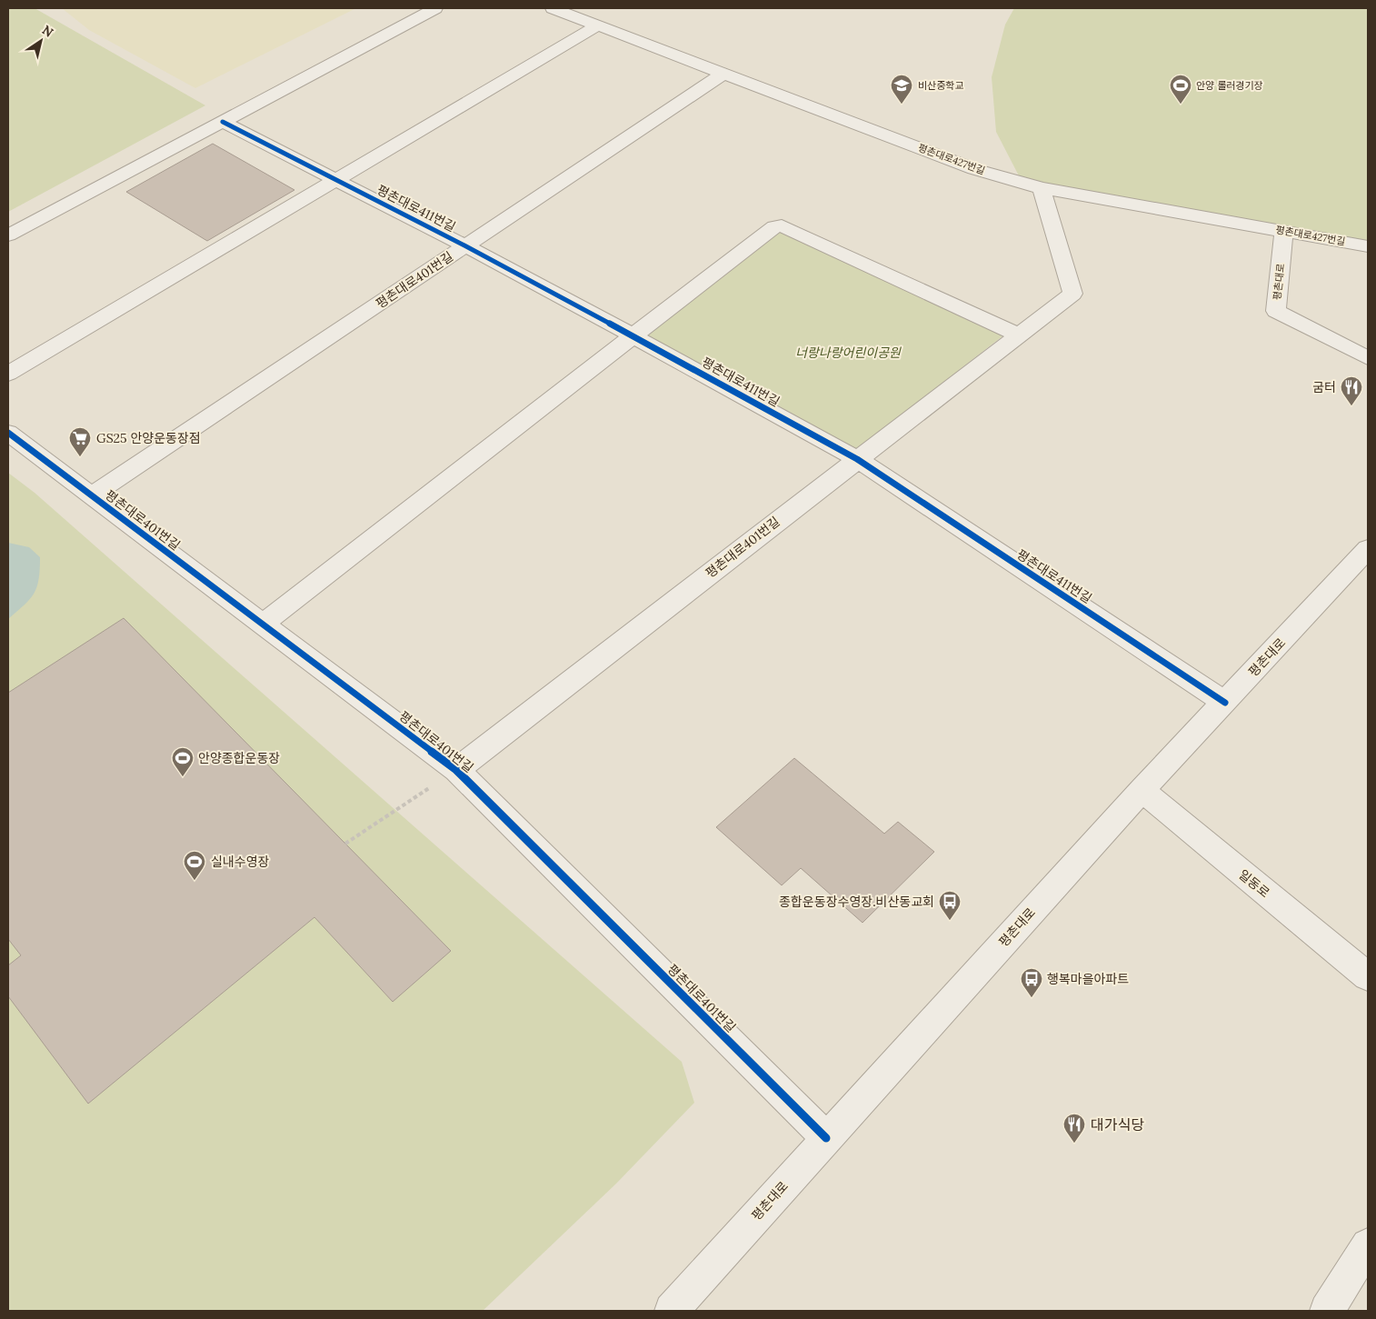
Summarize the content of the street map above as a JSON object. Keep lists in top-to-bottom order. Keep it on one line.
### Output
{"streets":{"street":["평촌대로427번길","평촌대로411번길","평촌대로401번길","평촌대로","일동로"]},"crossings":[["평촌대로427번길","평촌대로411번길"],["평촌대로427번길","평촌대로"],["평촌대로411번길","평촌대로401번길"],["평촌대로411번길","평촌대로"],["평촌대로401번길","평촌대로"],["평촌대로","일동로"]],"parks":["너랑나랑어린이공원"],"places":{"school or university":["비산중학교"],"sports":["안양 롤러경기장","안양종합운동장","실내수영장"],"restaurant":["굼터","대가식당"],"supermarket":["GS25 안양운동장점"],"bus stop":["종합운동장수영장.비산동교회","행복마을아파트"]},"north":"top right"}
